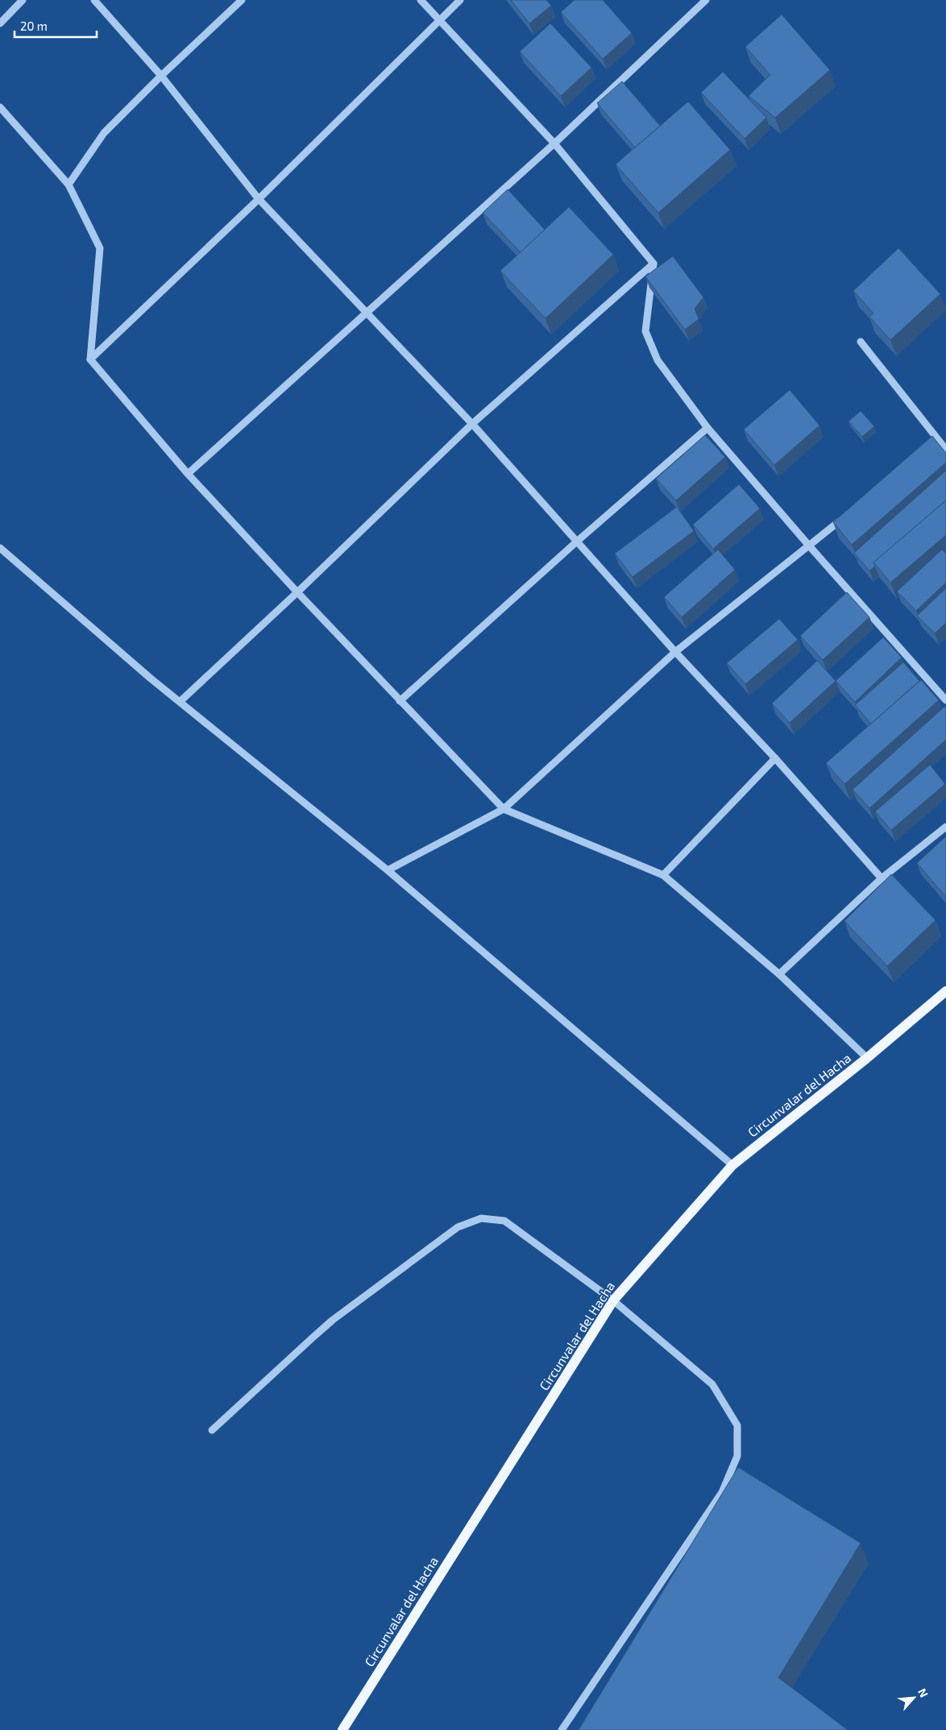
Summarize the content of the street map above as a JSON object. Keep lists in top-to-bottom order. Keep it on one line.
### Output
{"streets":{"main road":["Circunvalar del Hacha"]},"scale_bar":"20 m","north":"top right"}
